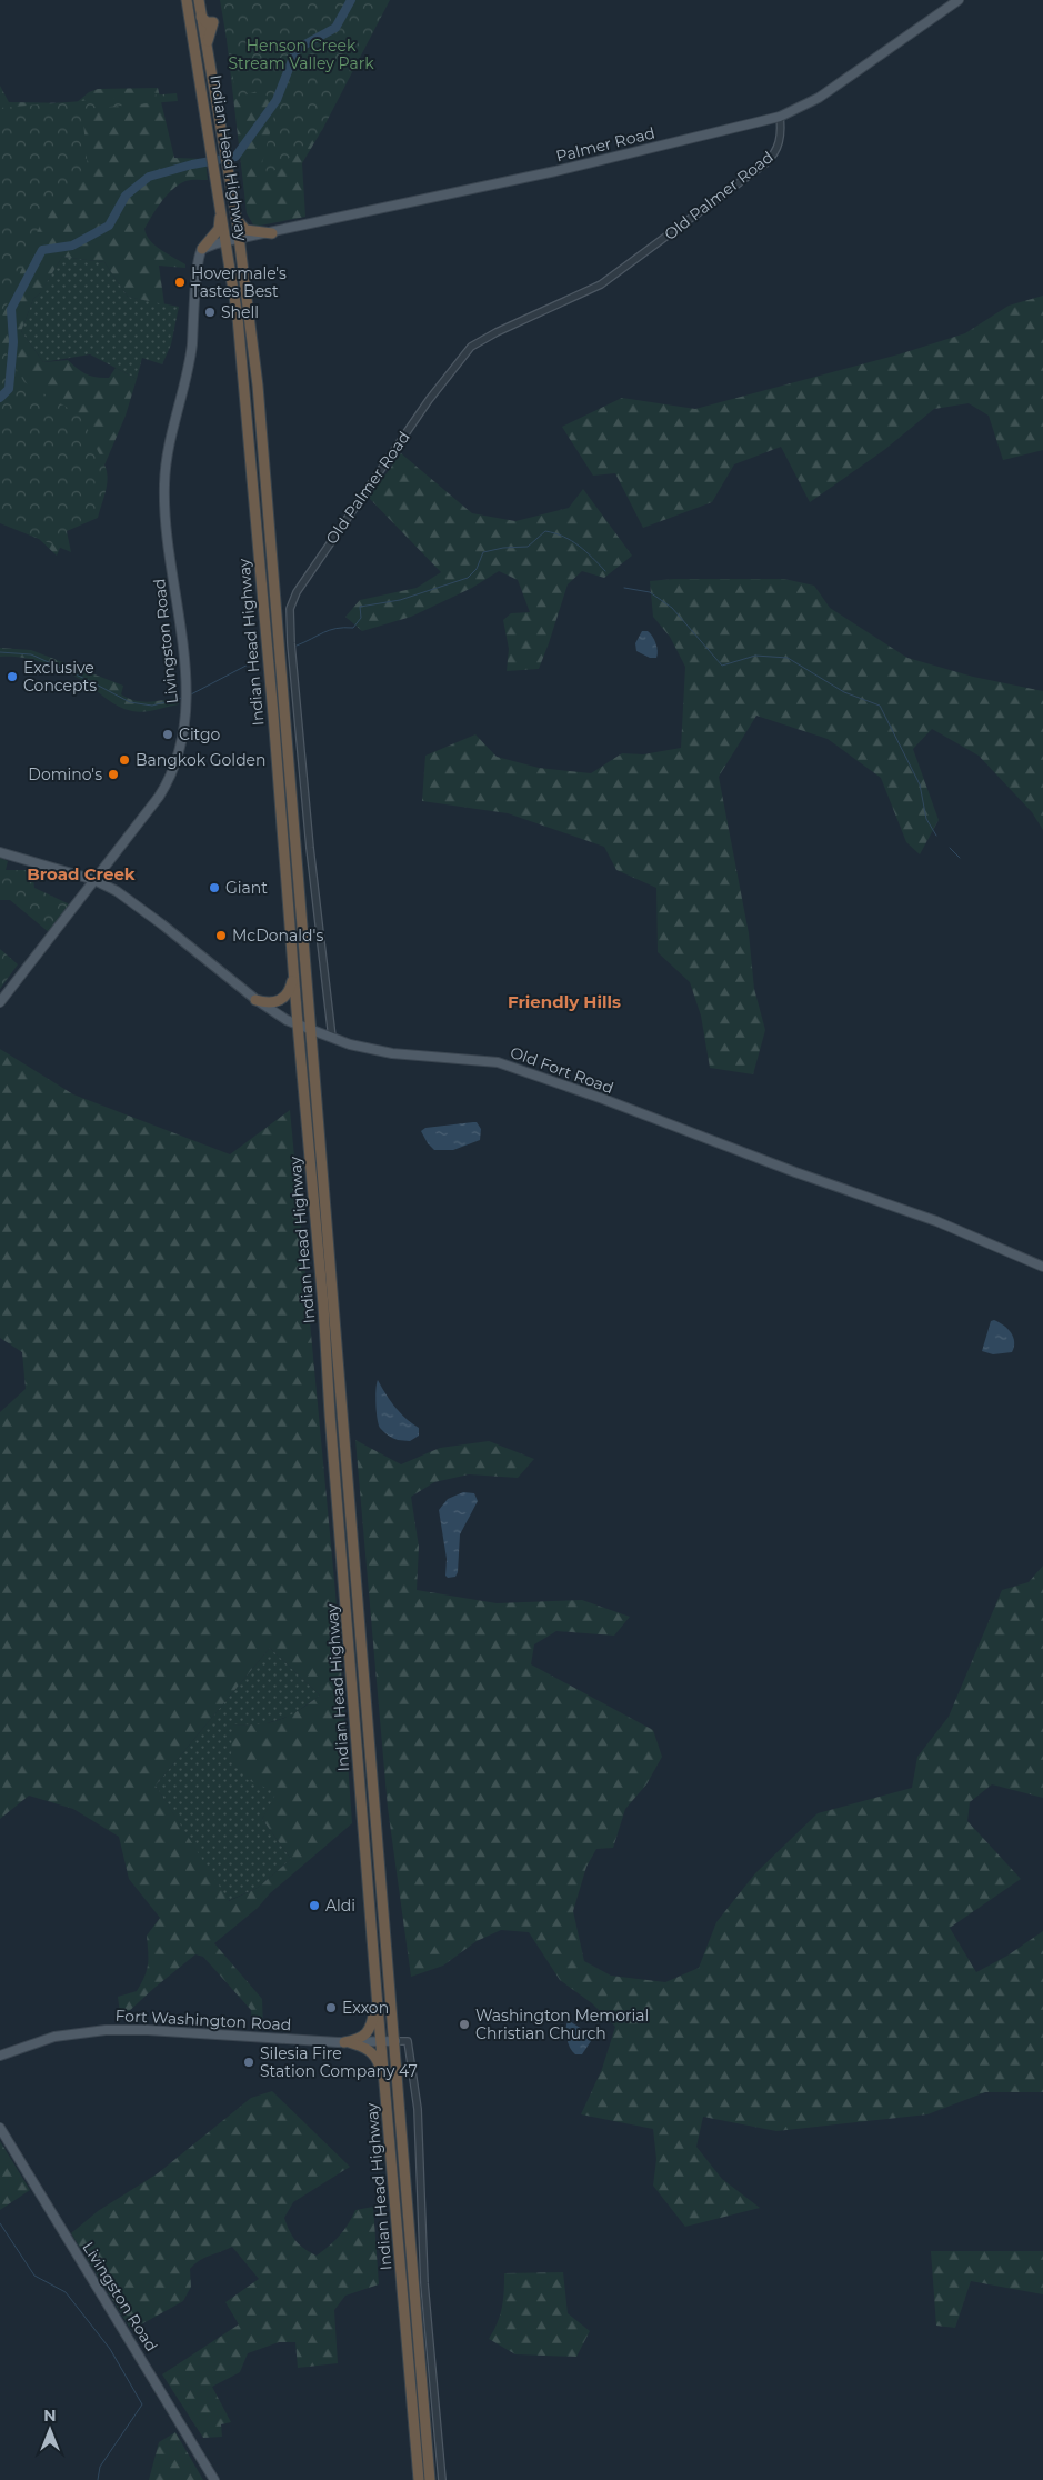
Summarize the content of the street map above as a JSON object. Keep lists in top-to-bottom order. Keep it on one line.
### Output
{"streets":{"highway":["Indian Head Highway"],"main road":["Palmer Road","Livingston Road","Old Fort Road","Fort Washington Road"],"street":["Old Palmer Road"]},"crossings":[["Palmer Road","Indian Head Highway"],["Palmer Road","Old Palmer Road"],["Indian Head Highway","Old Fort Road"],["Indian Head Highway","Fort Washington Road"],["Old Palmer Road","Old Fort Road"],["Livingston Road","Old Fort Road"]],"districts":["Broad Creek","Friendly Hills"],"parks":["Henson Creek Stream Valley Park"],"places":["Hovermale's Tastes Best","Shell","Exclusive Concepts","Citgo","Bangkok Golden","Domino's","Giant","McDonald's","Aldi","Exxon","Washington Memorial Christian Church","Silesia Fire Station Company 47"],"north":"top"}
